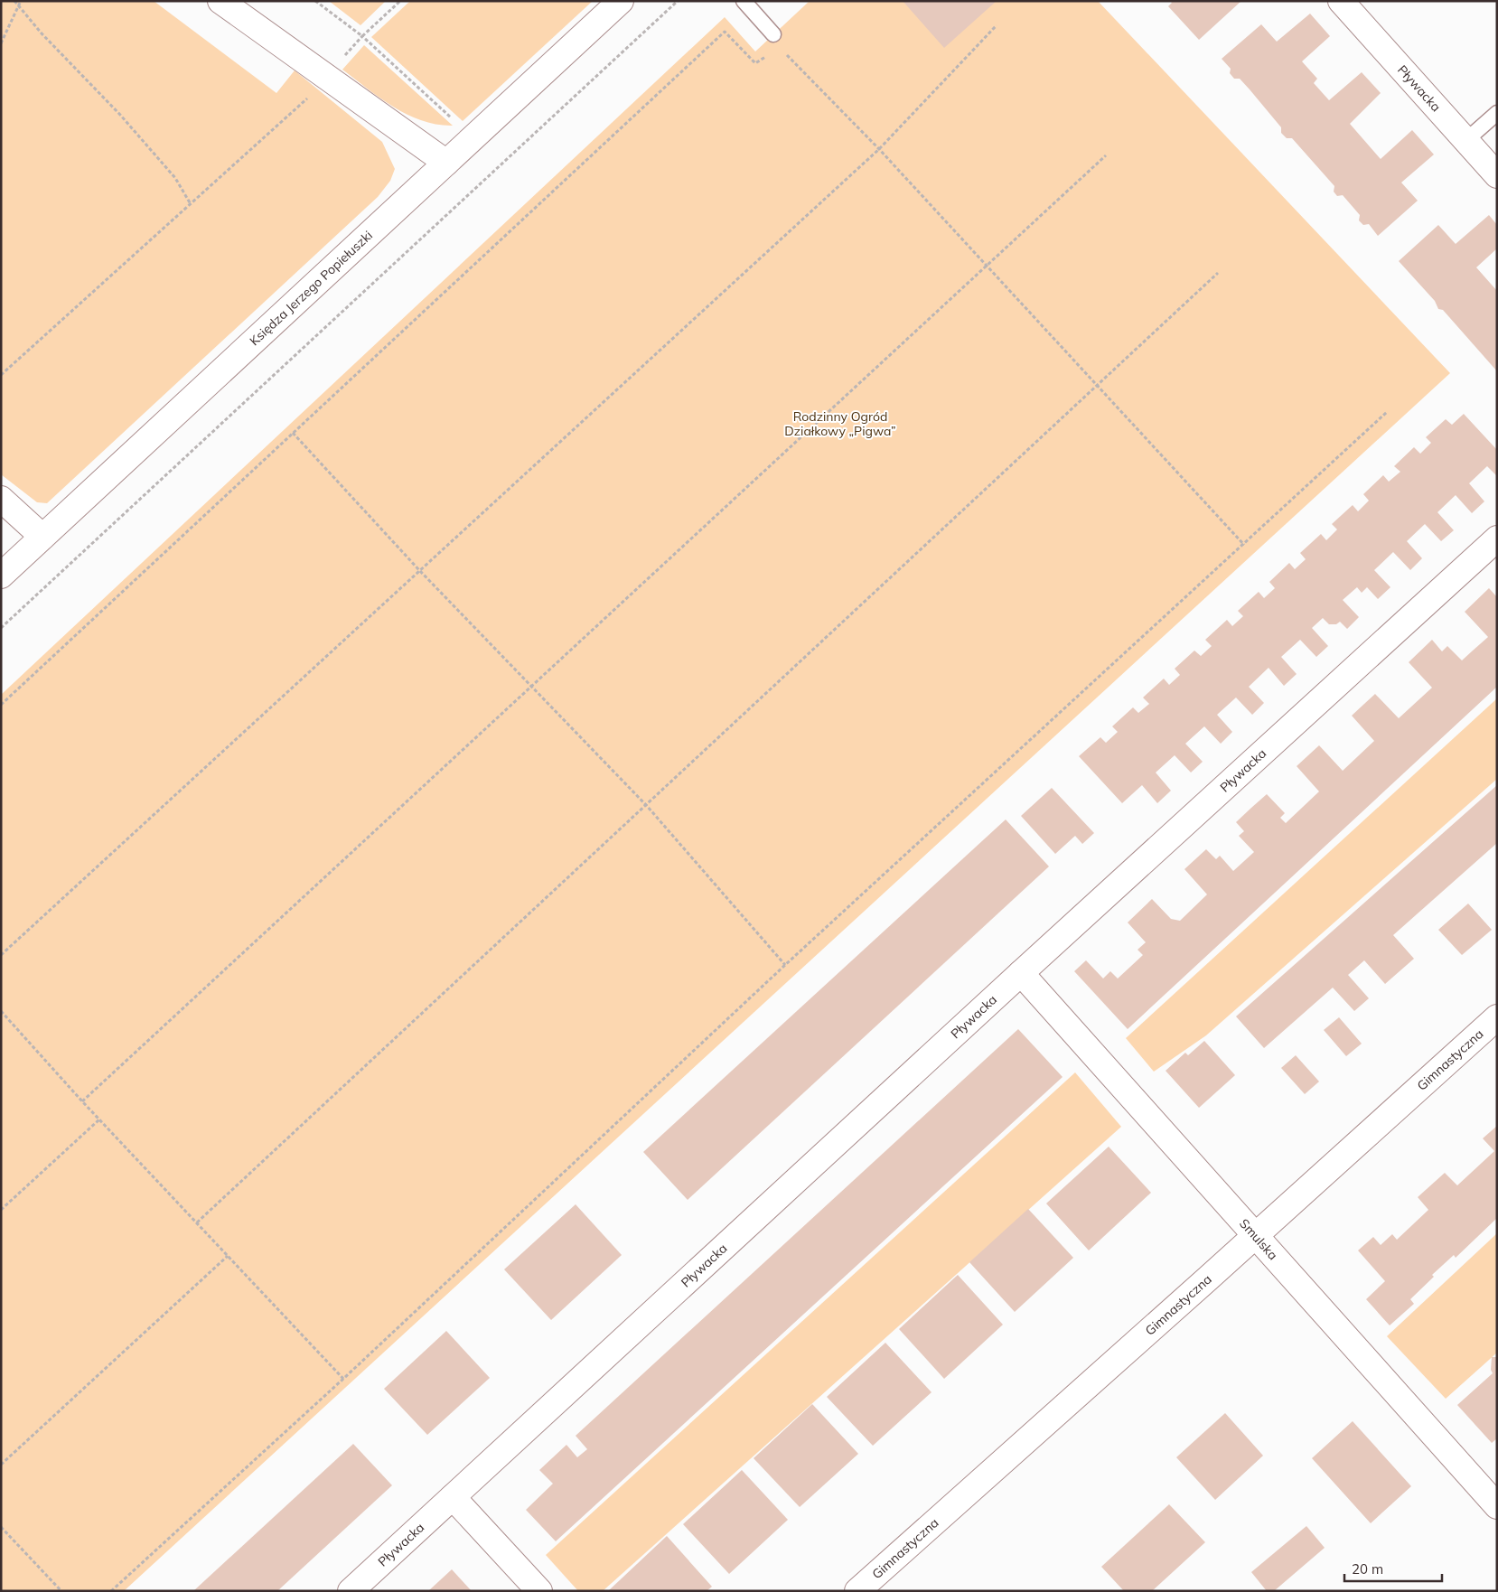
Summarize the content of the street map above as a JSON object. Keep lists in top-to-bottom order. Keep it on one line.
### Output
{"streets":{"street":["Pływacka","Księdza Jerzego Popiełuszki","Gimnastyczna","Smulska"]},"crossings":[["Pływacka","Smulska"],["Gimnastyczna","Smulska"]],"parks":["Rodzinny Ogród Działkowy „Pigwa”"],"scale_bar":"20 m"}
